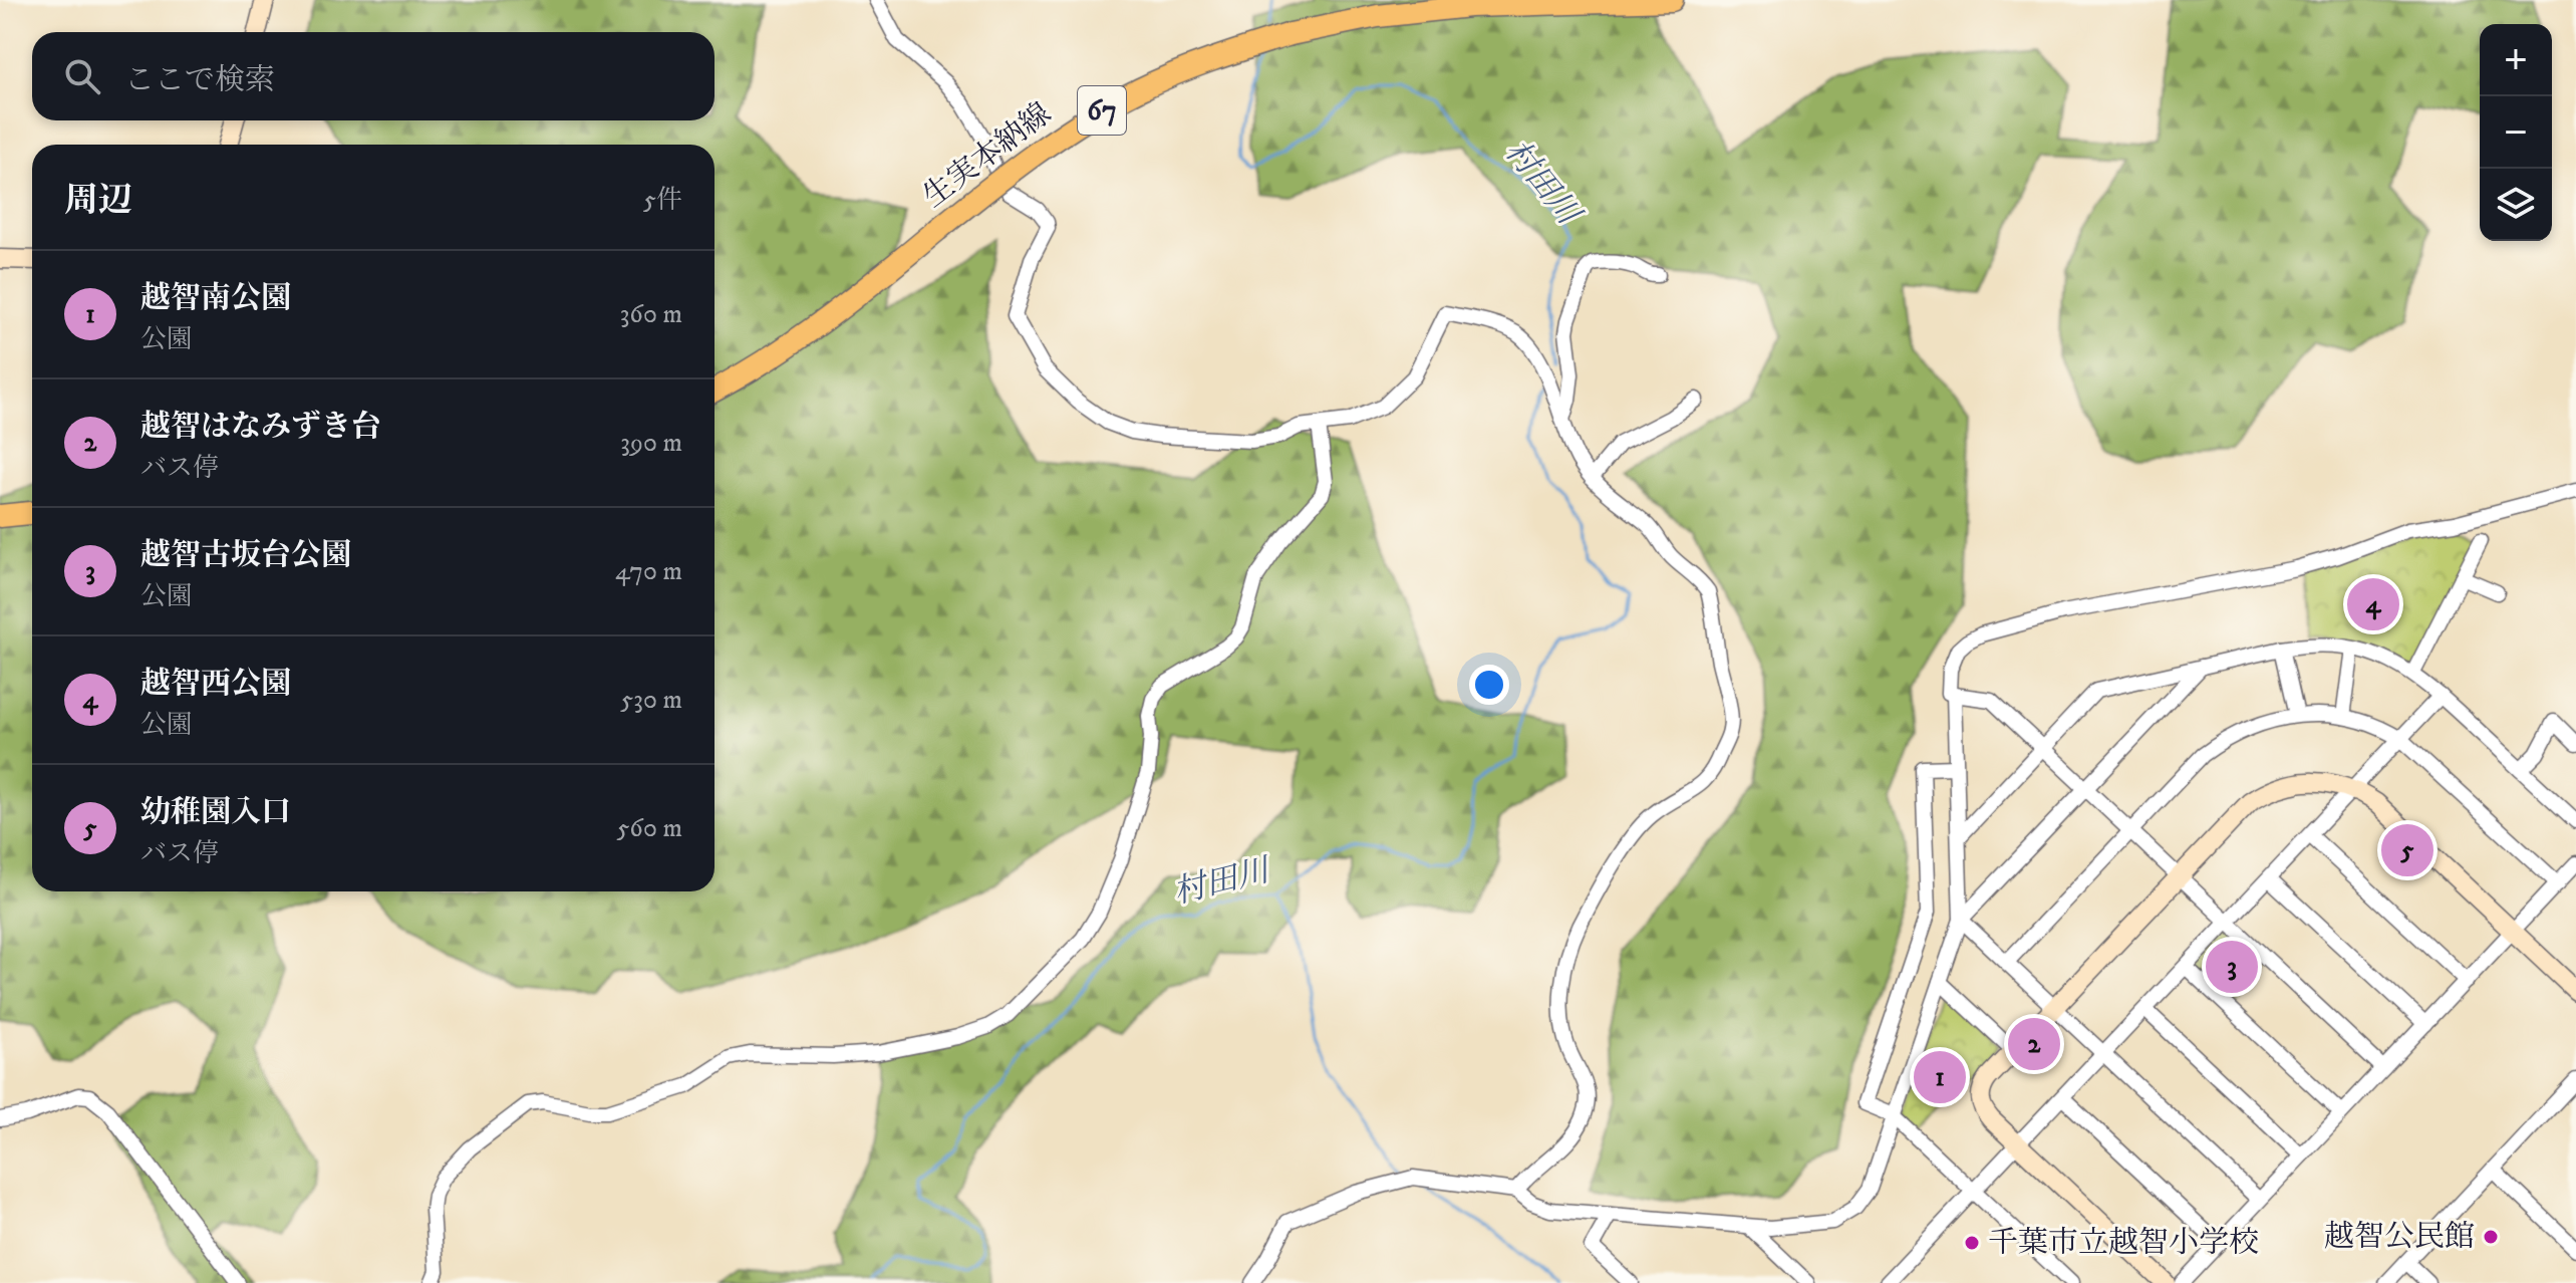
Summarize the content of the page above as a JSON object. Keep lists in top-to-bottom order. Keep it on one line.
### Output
{"streets":{"main road":["67","生実本納線"]},"water":["村田川"],"places":["越智公民館","千葉市立越智小学校"],"page":{"map_buttons":["+","−"],"search":"ここで検索","heading":["周辺","5件"],"list":[{"mark":"1","name":"越智南公園","note":"公園","value":"360 m"},{"mark":"2","name":"越智はなみずき台","note":"バス停","value":"390 m"},{"mark":"3","name":"越智古坂台公園","note":"公園","value":"470 m"},{"mark":"4","name":"越智西公園","note":"公園","value":"530 m"},{"mark":"5","name":"幼稚園入口","note":"バス停","value":"560 m"}],"pins":["4","5","3","2","1"]}}
